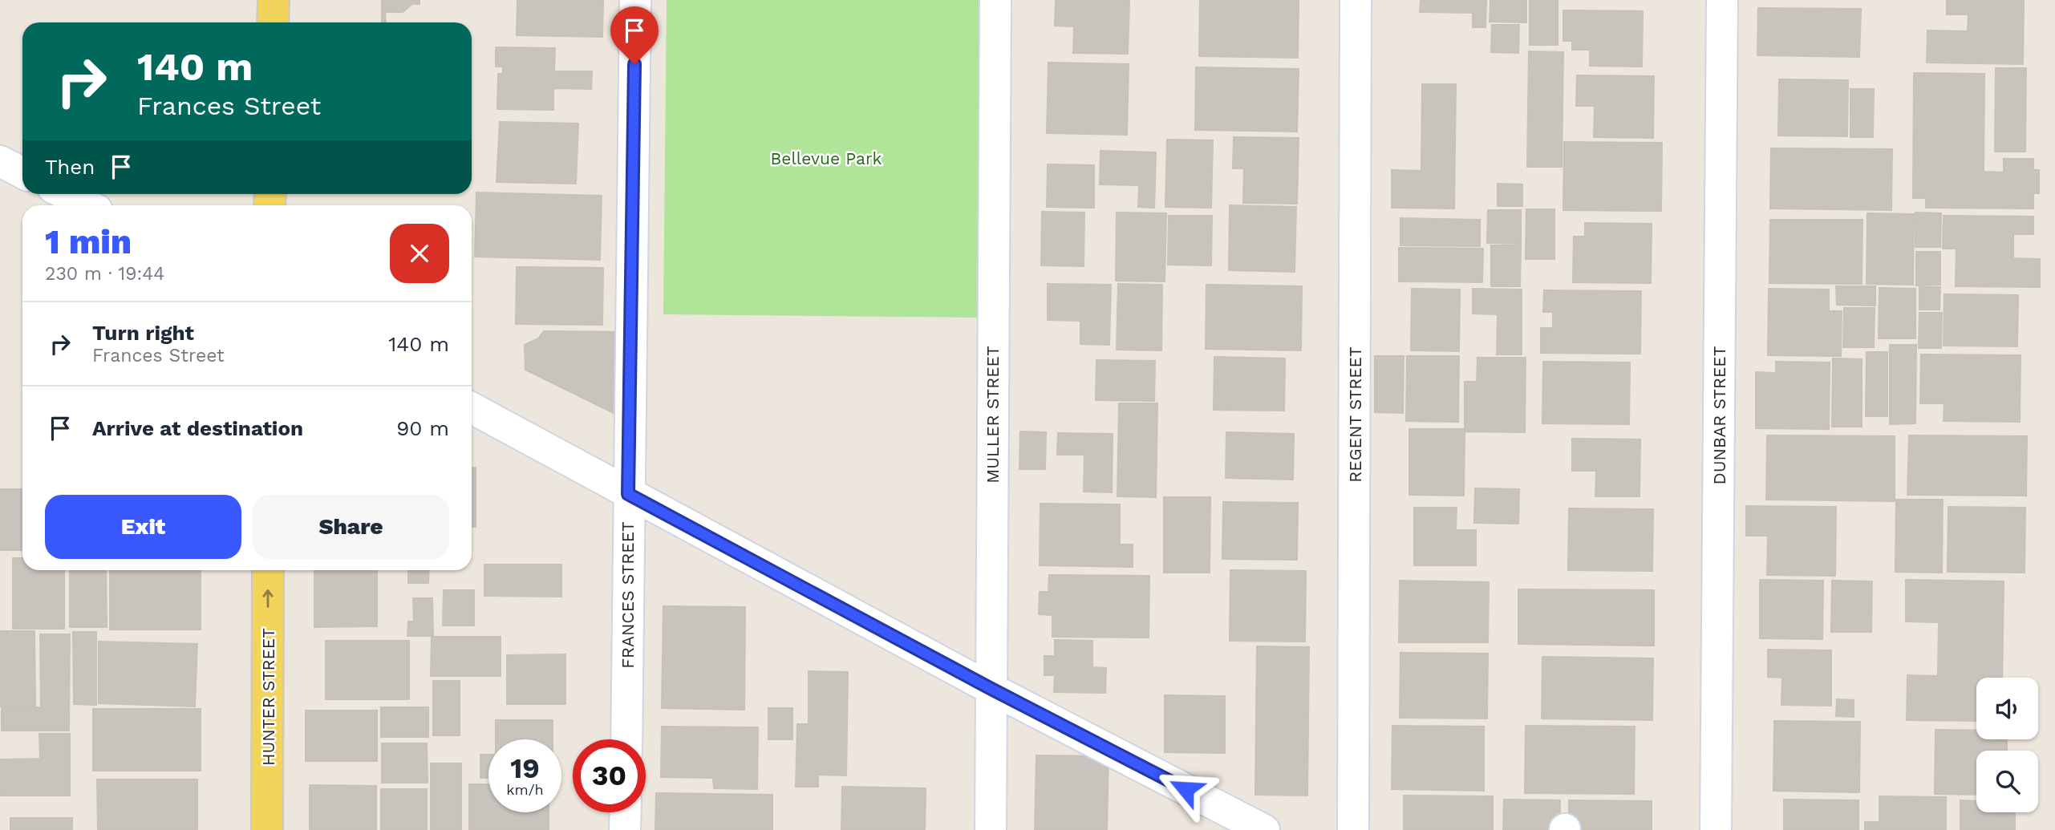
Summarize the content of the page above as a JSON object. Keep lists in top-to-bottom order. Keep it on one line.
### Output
{"streets":{"main road":["HUNTER STREET"],"street":["MULLER STREET","REGENT STREET","DUNBAR STREET","FRANCES STREET"]},"one_way":["HUNTER STREET"],"parks":["Bellevue Park"],"page":{"turn":["140 m","Frances Street"],"then":"Then","heading":["1 min","230 m · 19:44"],"list":[{"name":"Turn right","note":"Frances Street","value":"140 m"},{"name":"Arrive at destination","value":"90 m"}],"buttons":["Exit","Share"],"speed":"19 km/h","limit":"30"}}
